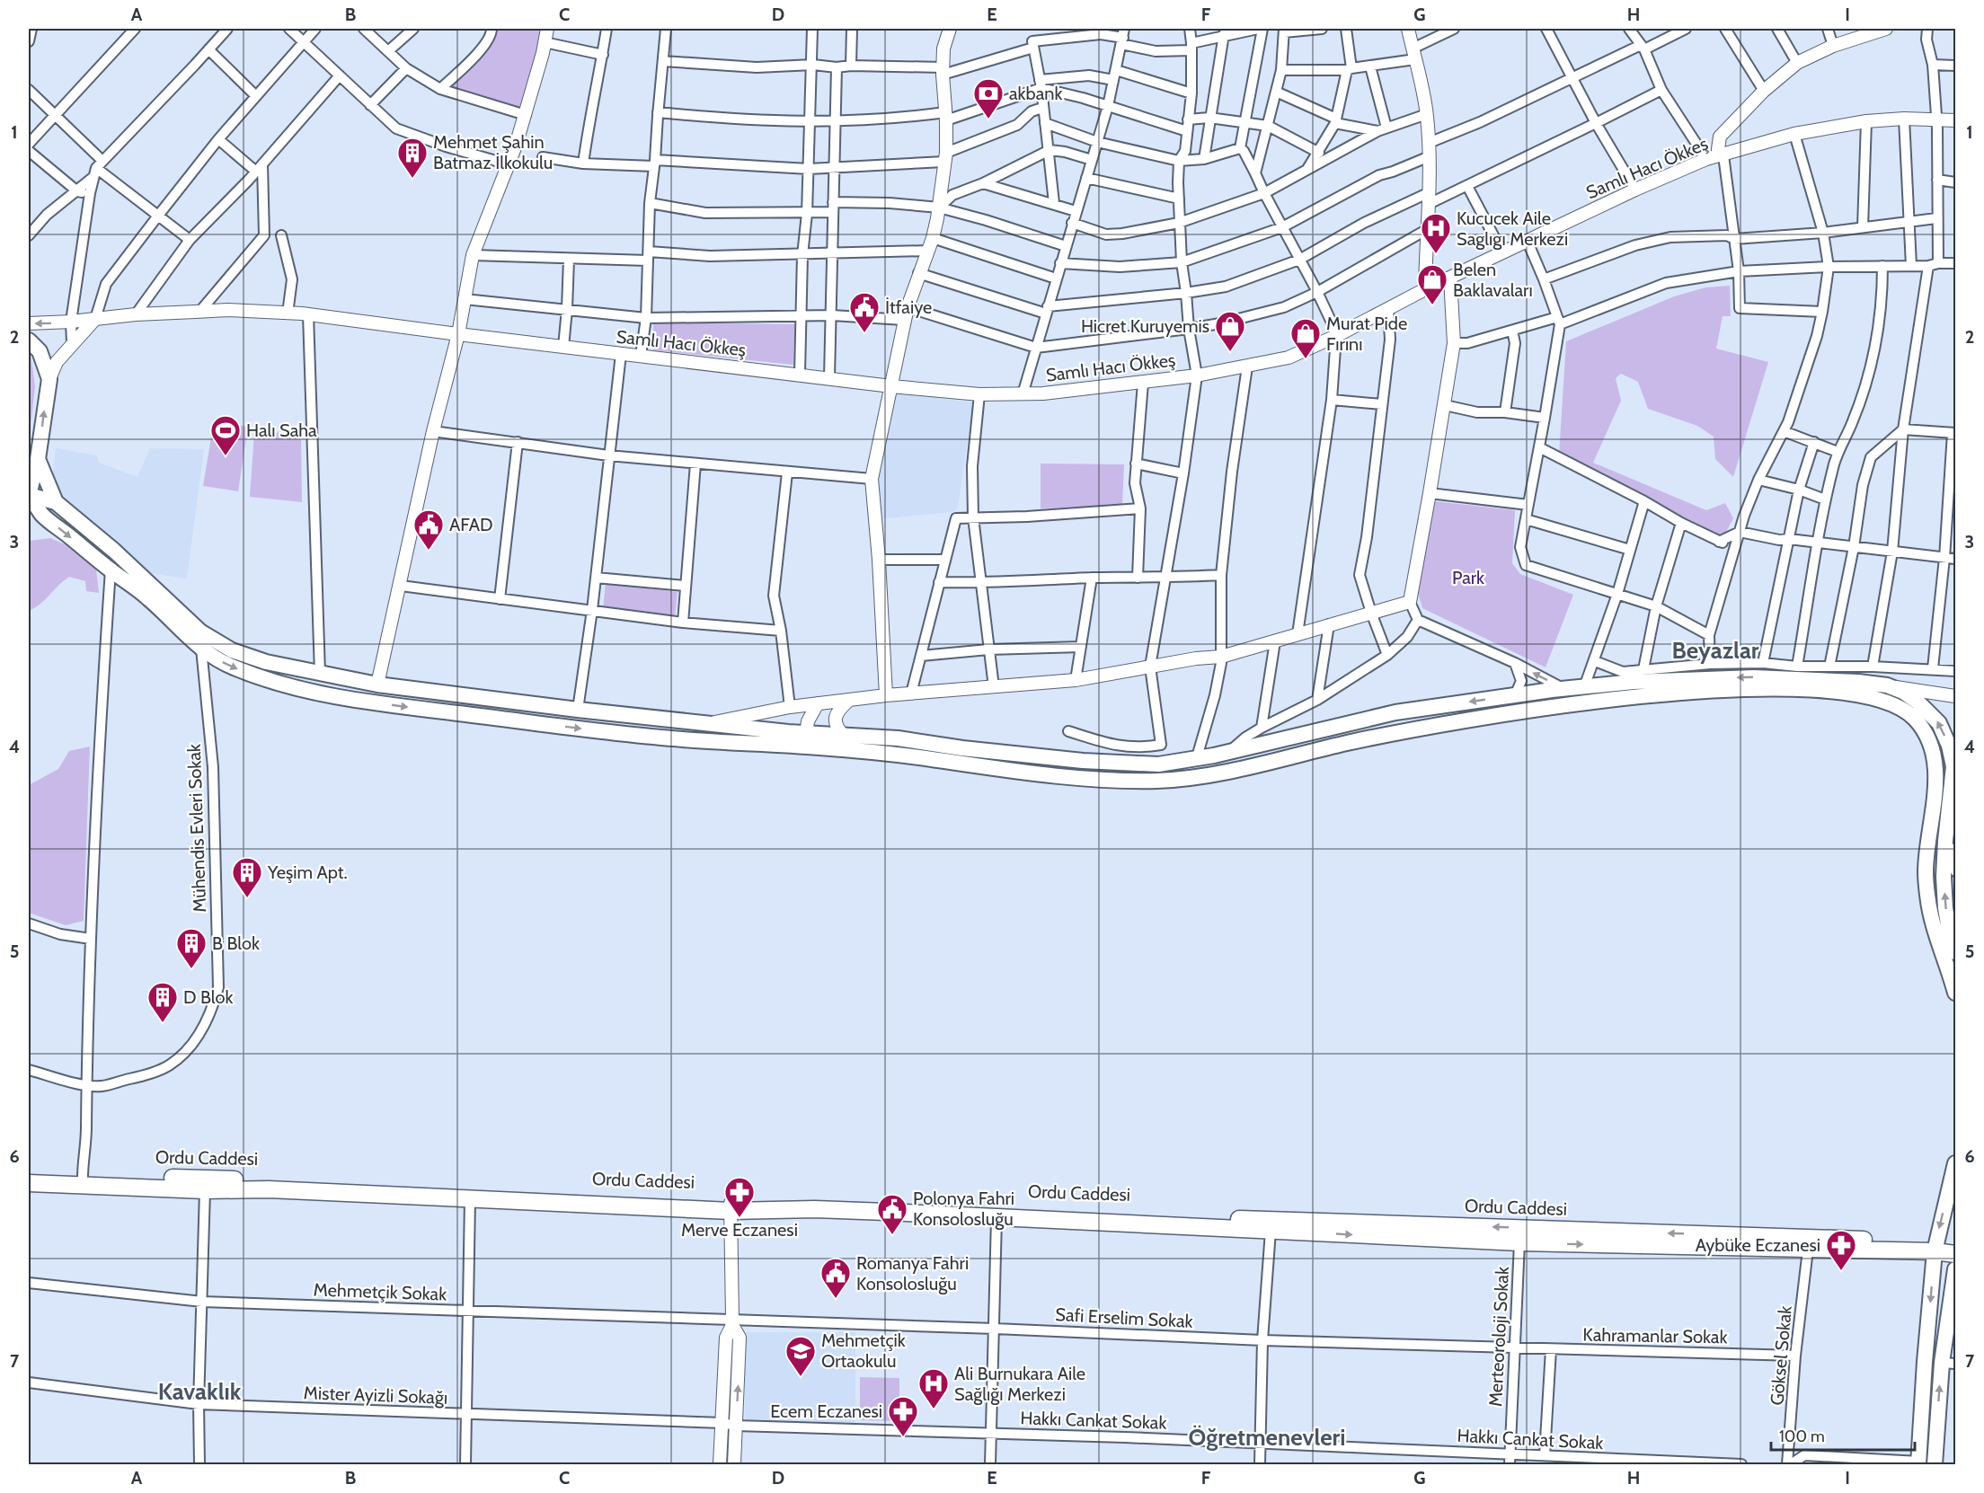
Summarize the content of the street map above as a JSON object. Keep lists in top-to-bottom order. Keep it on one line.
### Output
{"streets":{"main road":["Ordu Caddesi"],"street":["Samlı Hacı Ökkeş","Mühendis Evleri Sokak","Mehmetçik Sokak","Safi Erselim Sokak","Kahramanlar Sokak","Merteoroloji Sokak","Göksel Sokak","Mister Ayizli Sokağı","Hakkı Cankat Sokak"]},"crossings":[["Ordu Caddesi","Merteoroloji Sokak"],["Ordu Caddesi","Göksel Sokak"],["Mehmetçik Sokak","Safi Erselim Sokak"],["Safi Erselim Sokak","Kahramanlar Sokak"],["Safi Erselim Sokak","Merteoroloji Sokak"],["Kahramanlar Sokak","Merteoroloji Sokak"],["Kahramanlar Sokak","Göksel Sokak"],["Merteoroloji Sokak","Hakkı Cankat Sokak"],["Mister Ayizli Sokağı","Hakkı Cankat Sokak"]],"districts":["Beyazlar","Kavaklık","Öğretmenevleri"],"parks":["Park"],"places":{"bank":["akbank"],"building":["Mehmet Şahin Batmaz İlkokulu","Yeşim Apt.","B Blok","D Blok"],"hospital":["Kucucek Aile Saglıgı Merkezi","Ali Burnukara Aile Sağlığı Merkezi"],"shop":["Belen Baklavaları","Hicret Kuruyemis","Murat Pide Fırını"],"public building":["İtfaiye","AFAD","Polonya Fahri Konsolosluğu","Romanya Fahri Konsolosluğu"],"sports":["Halı Saha"],"pharmacy":["Merve Eczanesi","Aybüke Eczanesi","Ecem Eczanesi"],"school or university":["Mehmetçik Ortaokulu"]},"scale_bar":"100 m","grid":{"columns":["A","B","C","D","E","F","G","H","I"],"rows":["1","2","3","4","5","6","7"]}}
